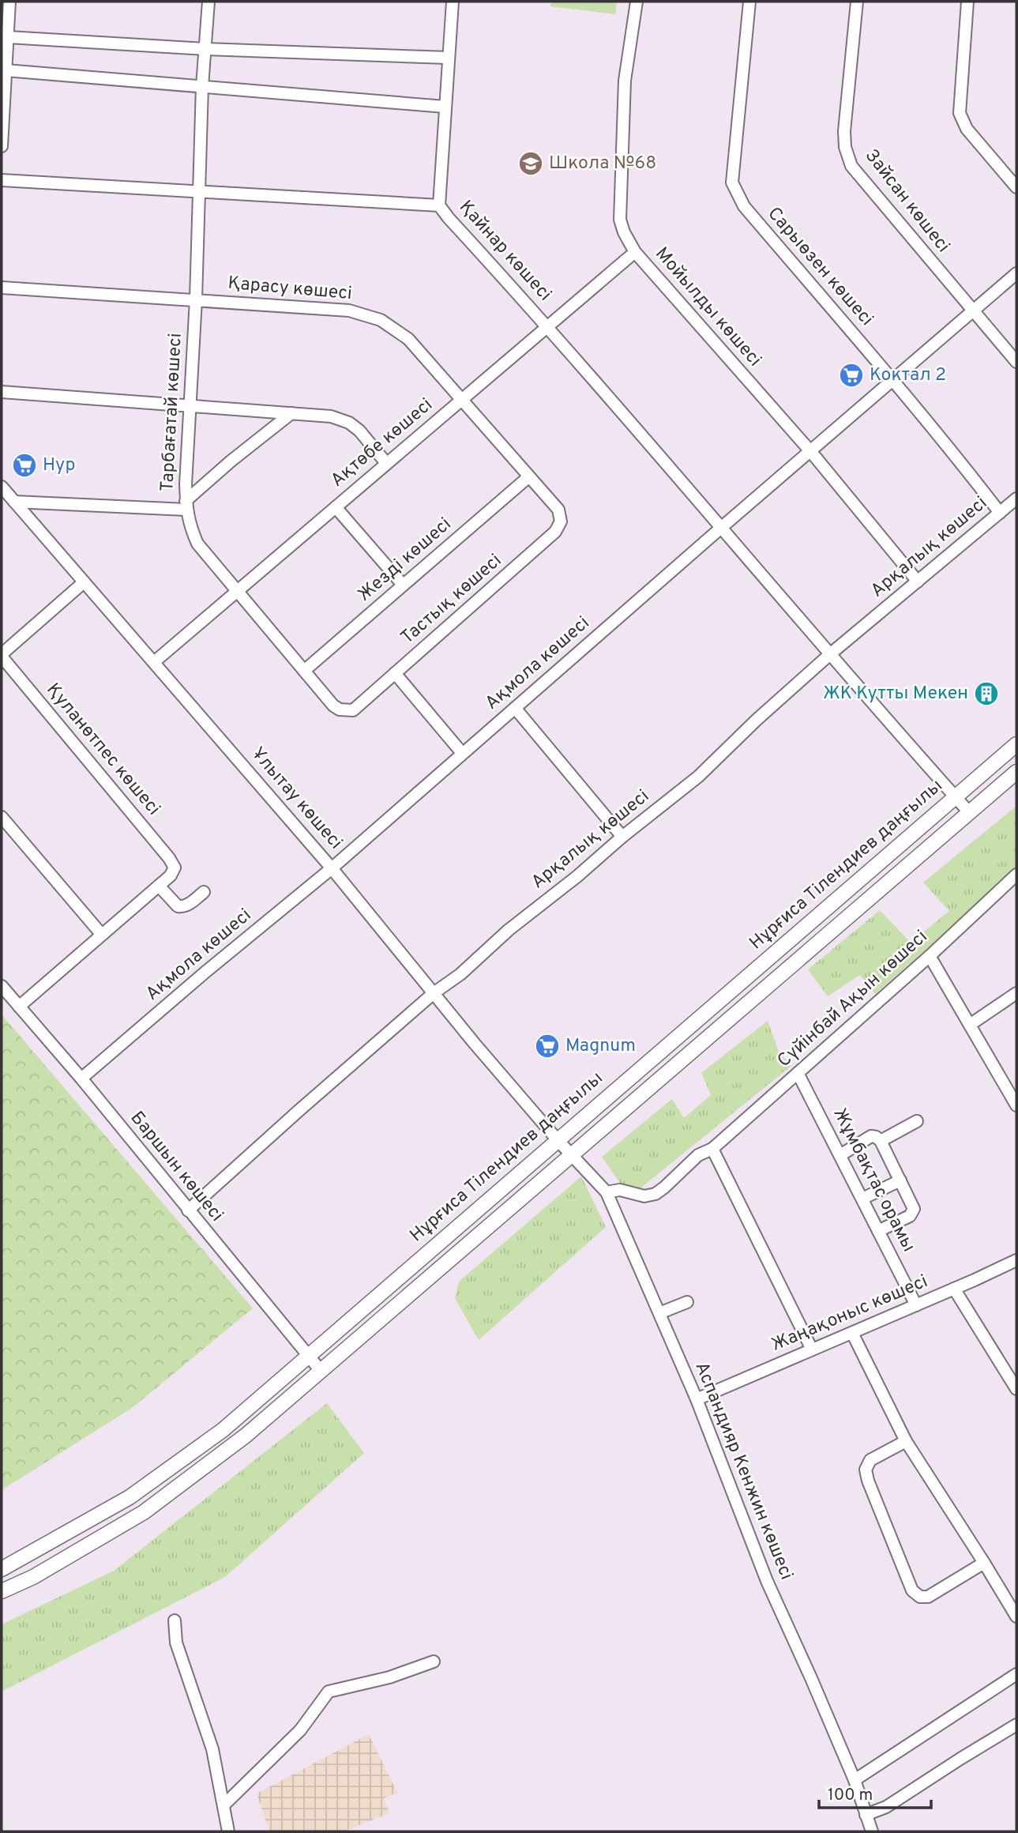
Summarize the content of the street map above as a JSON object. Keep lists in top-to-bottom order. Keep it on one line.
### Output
{"streets":{"main road":["Нұрғиса Тілендиев даңғылы"],"street":["Зайсан көшесі","Қайнар көшесі","Сарыөзен көшесі","Қарасу көшесі","Мойылды көшесі","Тарбағатай көшесі","Ақтөбе көшесі","Арқалық көшесі","Жезді көшесі","Тастық көшесі","Ақмола көшесі","Қуланөтпес көшесі","Ұлытау көшесі","Сүйінбай Ақын көшесі","Баршын көшесі","Жұмбақтас орамы","Жаңақоныс көшесі","Аспандияр Кенжин көшесі"]},"crossings":[["Зайсан көшесі","Ақмола көшесі"],["Қайнар көшесі","Тарбағатай көшесі"],["Қайнар көшесі","Ақтөбе көшесі"],["Қайнар көшесі","Арқалық көшесі"],["Қайнар көшесі","Ақмола көшесі"],["Қайнар көшесі","Нұрғиса Тілендиев даңғылы"],["Сарыөзен көшесі","Арқалық көшесі"],["Сарыөзен көшесі","Ақмола көшесі"],["Қарасу көшесі","Тарбағатай көшесі"],["Қарасу көшесі","Ақтөбе көшесі"],["Қарасу көшесі","Жезді көшесі"],["Қарасу көшесі","Тастық көшесі"],["Мойылды көшесі","Ақтөбе көшесі"],["Мойылды көшесі","Арқалық көшесі"],["Мойылды көшесі","Ақмола көшесі"],["Тарбағатай көшесі","Ақтөбе көшесі"],["Тарбағатай көшесі","Жезді көшесі"],["Тарбағатай көшесі","Тастық көшесі"],["Ақтөбе көшесі","Ұлытау көшесі"],["Арқалық көшесі","Ұлытау көшесі"],["Арқалық көшесі","Баршын көшесі"],["Ақмола көшесі","Ұлытау көшесі"],["Ақмола көшесі","Баршын көшесі"],["Ұлытау көшесі","Нұрғиса Тілендиев даңғылы"],["Ұлытау көшесі","Аспандияр Кенжин көшесі"],["Нұрғиса Тілендиев даңғылы","Баршын көшесі"],["Нұрғиса Тілендиев даңғылы","Аспандияр Кенжин көшесі"],["Сүйінбай Ақын көшесі","Жұмбақтас орамы"],["Сүйінбай Ақын көшесі","Аспандияр Кенжин көшесі"],["Жұмбақтас орамы","Жаңақоныс көшесі"],["Жаңақоныс көшесі","Аспандияр Кенжин көшесі"]],"places":{"school or university":["Школа №68"],"supermarket":["Коктал 2","Нур","Magnum"],"building":["ЖК Кутты Мекен"]},"scale_bar":"100 m"}
